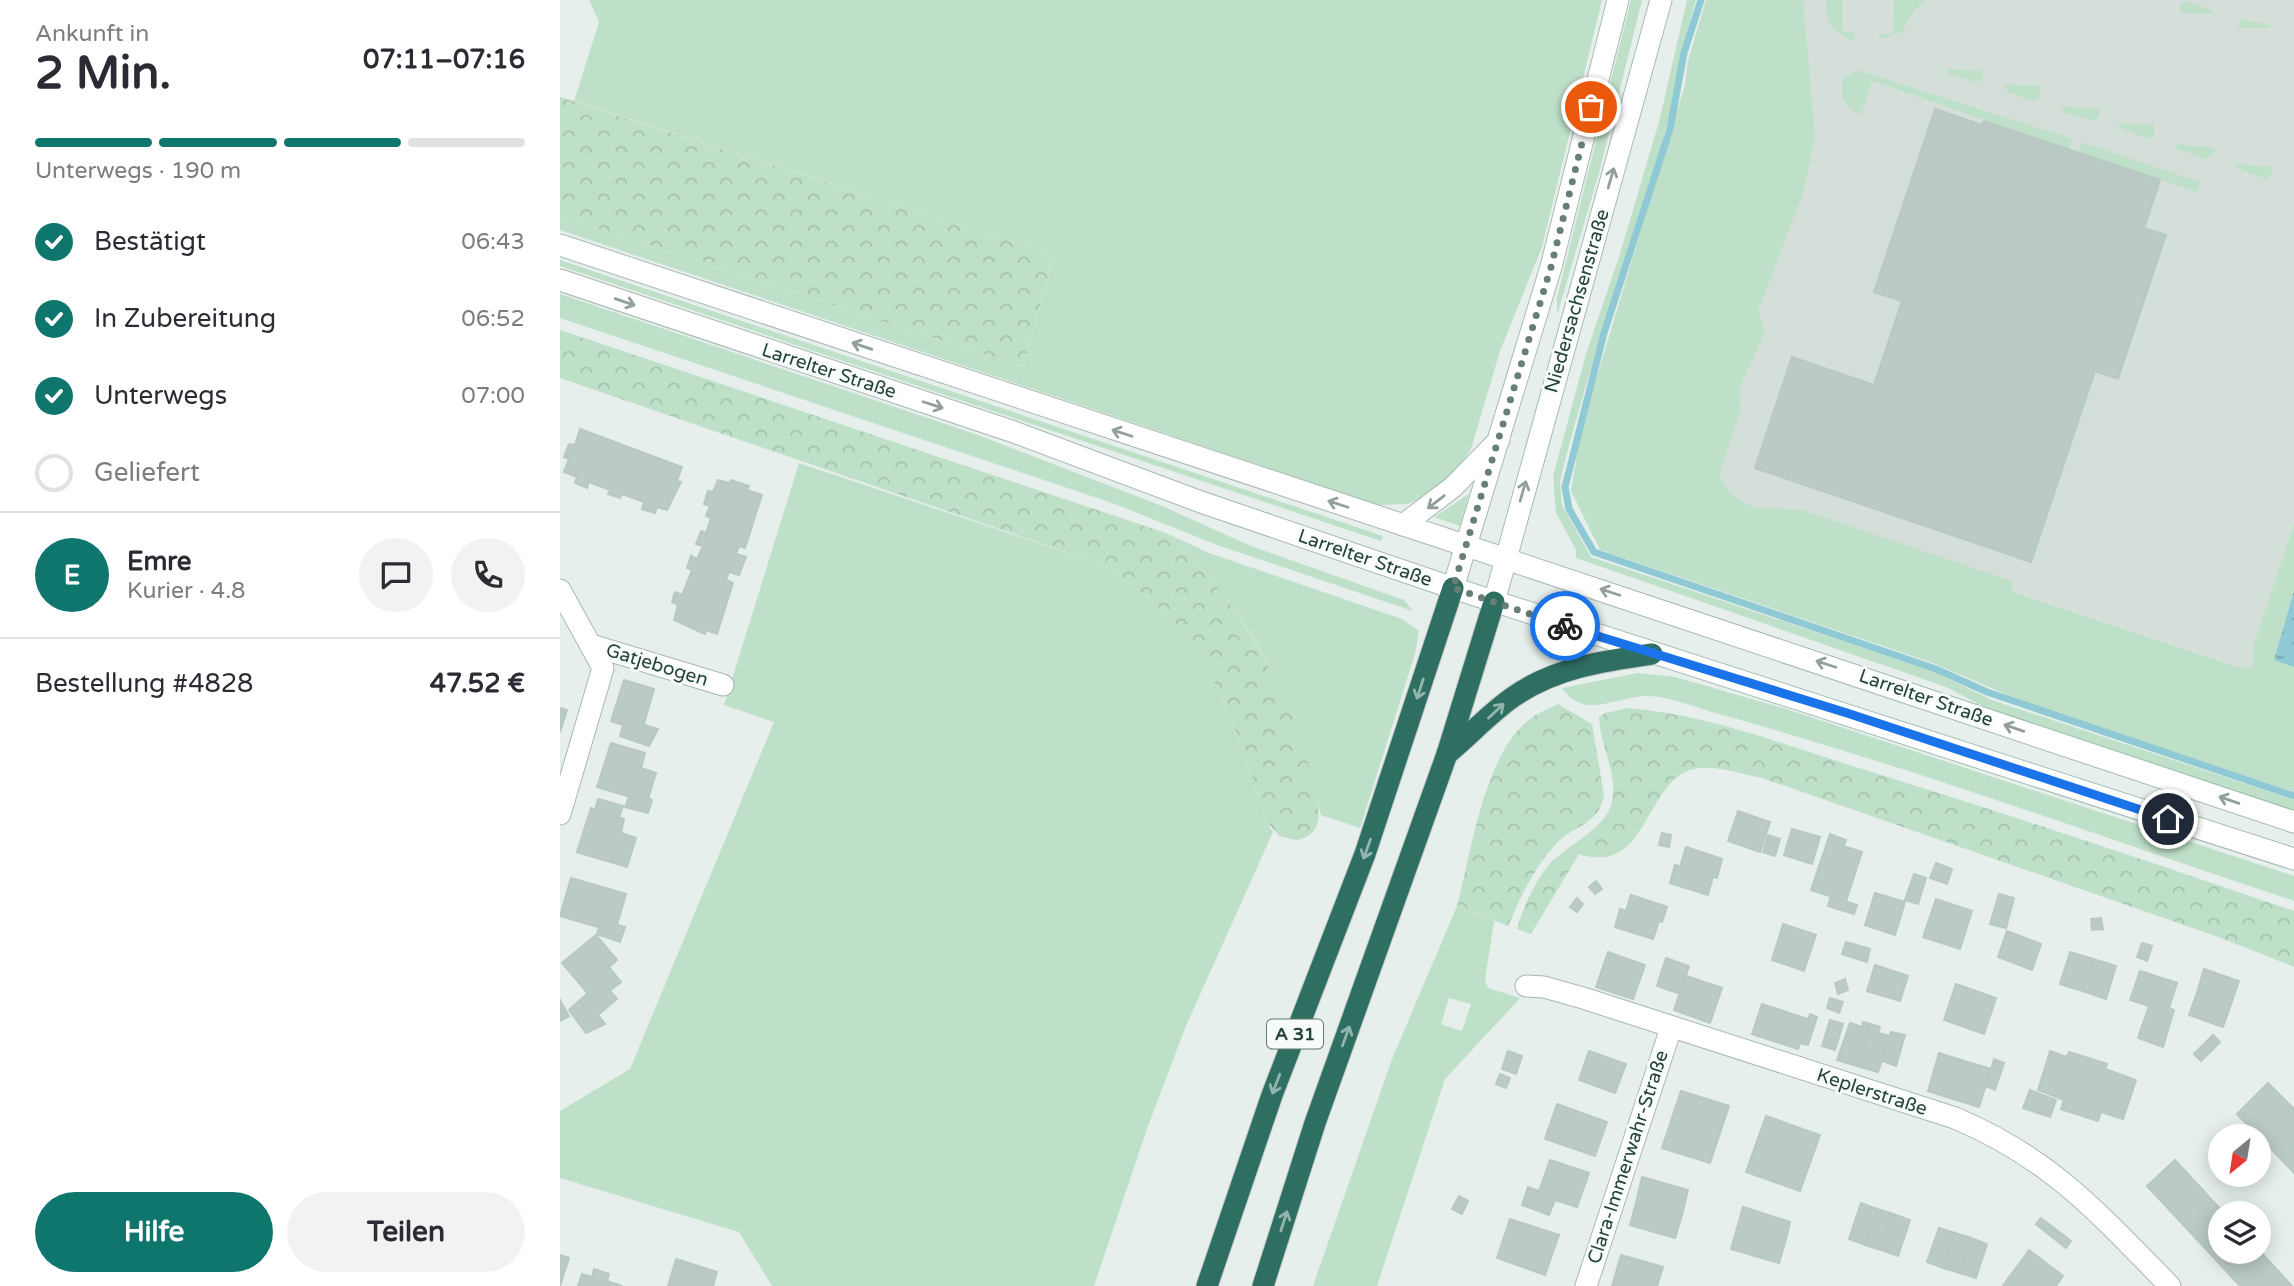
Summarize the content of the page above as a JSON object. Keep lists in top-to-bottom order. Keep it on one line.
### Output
{"streets":{"highway":["A 31"],"street":["Niedersachsenstraße","Larrelter Straße","Gatjebogen","Keplerstraße","Clara-Immerwahr-Straße"]},"crossings":[["Niedersachsenstraße","Larrelter Straße"],["Niedersachsenstraße","A 31"],["Larrelter Straße","A 31"],["Keplerstraße","Clara-Immerwahr-Straße"]],"north":"bottom left","page":{"heading":["2 Min.","Ankunft in","07:11–07:16"],"panel":["Emre","Kurier · 4.8","Bestellung #4828","47.52 €"],"bar":"Unterwegs · 190 m","list":[["Bestätigt","06:43"],["In Zubereitung","06:52"],["Unterwegs","07:00"],"Geliefert"],"round":"E","buttons":["Hilfe","Teilen"]}}
